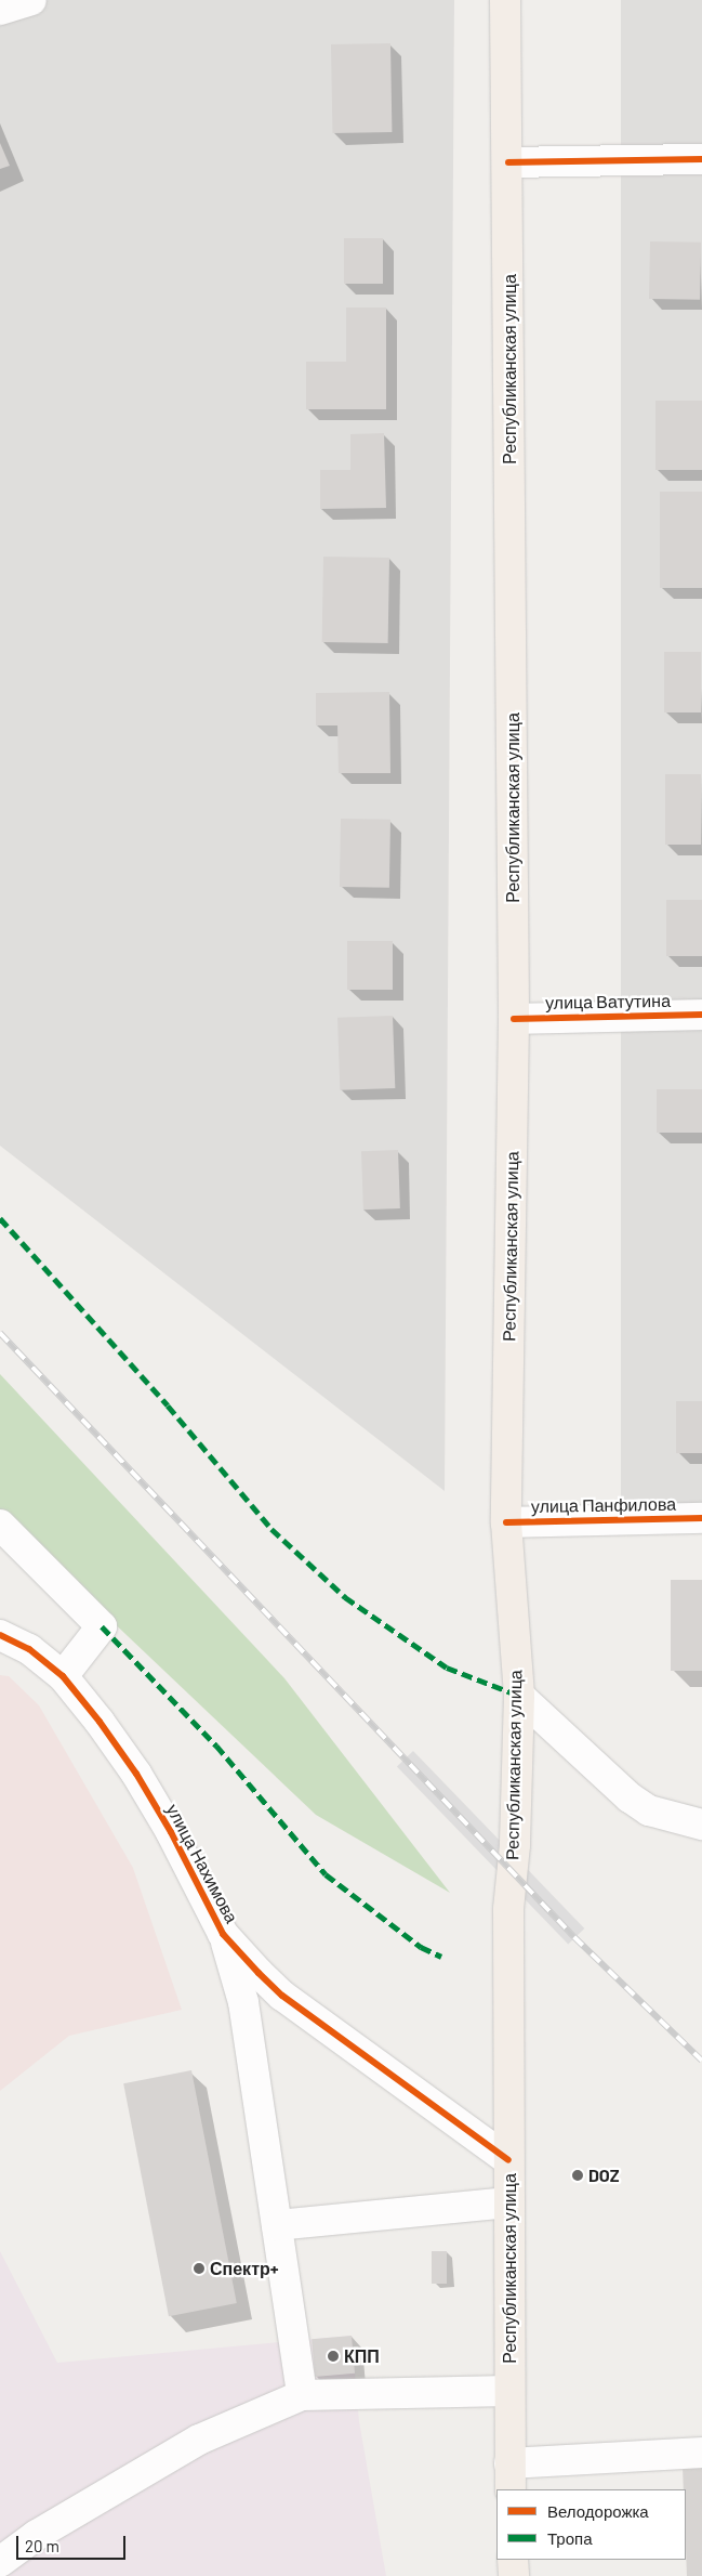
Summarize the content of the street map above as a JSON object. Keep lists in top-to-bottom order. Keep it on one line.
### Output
{"streets":{"main road":["Республиканская улица"],"street":["улица Ватутина","улица Панфилова","улица Нахимова"]},"crossings":[["Республиканская улица","улица Ватутина"],["Республиканская улица","улица Панфилова"],["Республиканская улица","улица Нахимова"]],"places":["DOZ","Спектр+","КПП"],"legend":["Велодорожка","Тропа"],"scale_bar":"20 m"}
